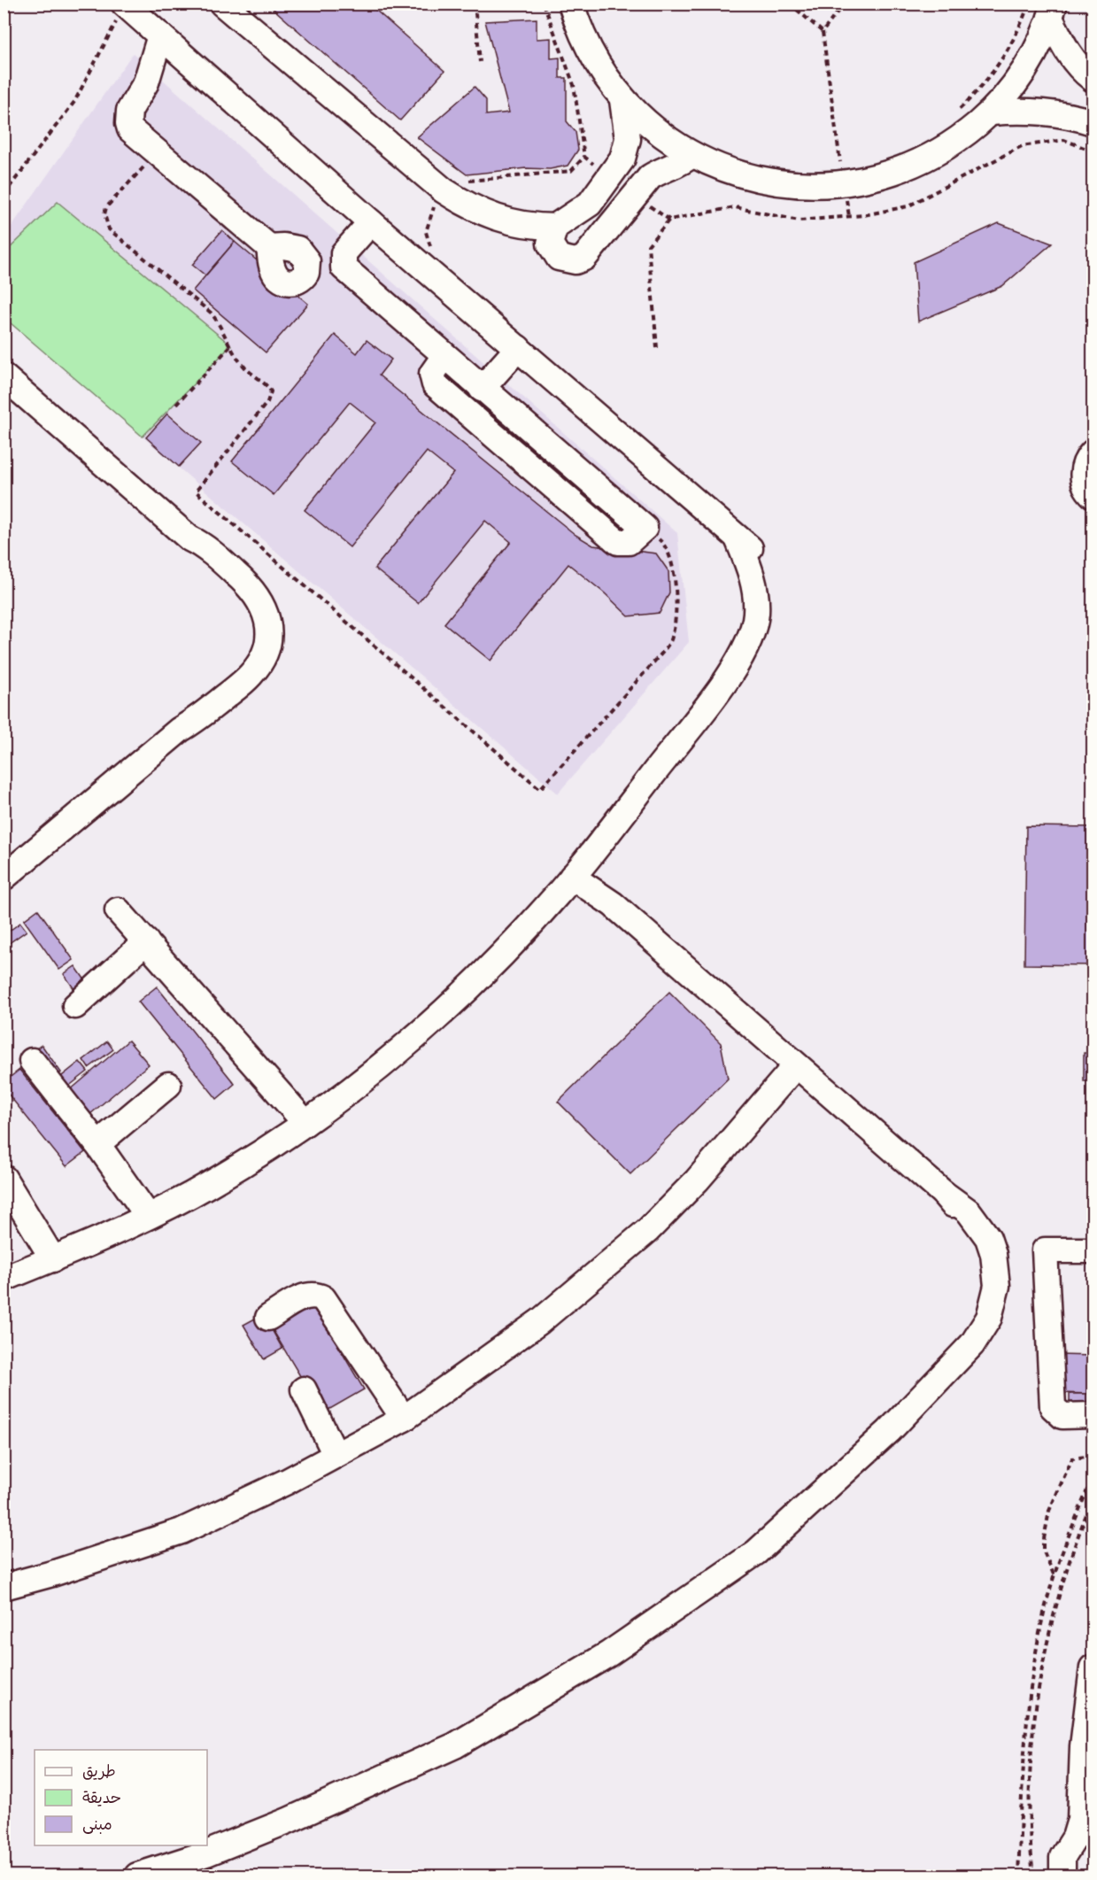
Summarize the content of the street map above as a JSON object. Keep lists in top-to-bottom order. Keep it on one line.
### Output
{"legend":["طريق","حديقة","مبنى"]}
